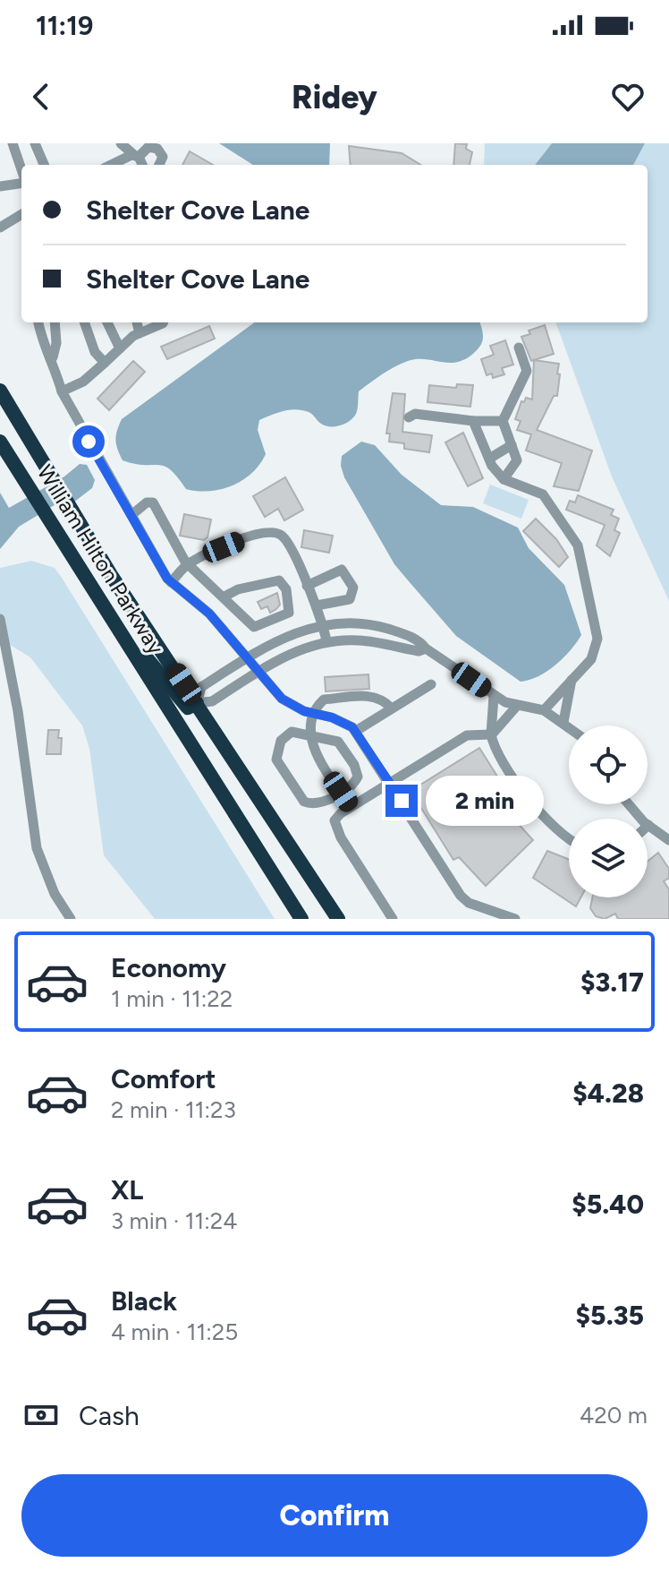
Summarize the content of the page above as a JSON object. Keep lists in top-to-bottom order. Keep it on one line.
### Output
{"streets":{"highway":["William Hilton Parkway"]},"page":{"status":"11:19","header":"Ridey","banner":["Shelter Cove Lane","Shelter Cove Lane"],"bubble":"2 min","list":[{"name":"Economy","note":"1 min · 11:22","value":"$3.17"},{"name":"Comfort","note":"2 min · 11:23","value":"$4.28"},{"name":"XL","note":"3 min · 11:24","value":"$5.40"},{"name":"Black","note":"4 min · 11:25","value":"$5.35"}],"pay":["Cash","420 m"],"buttons":"Confirm"}}
